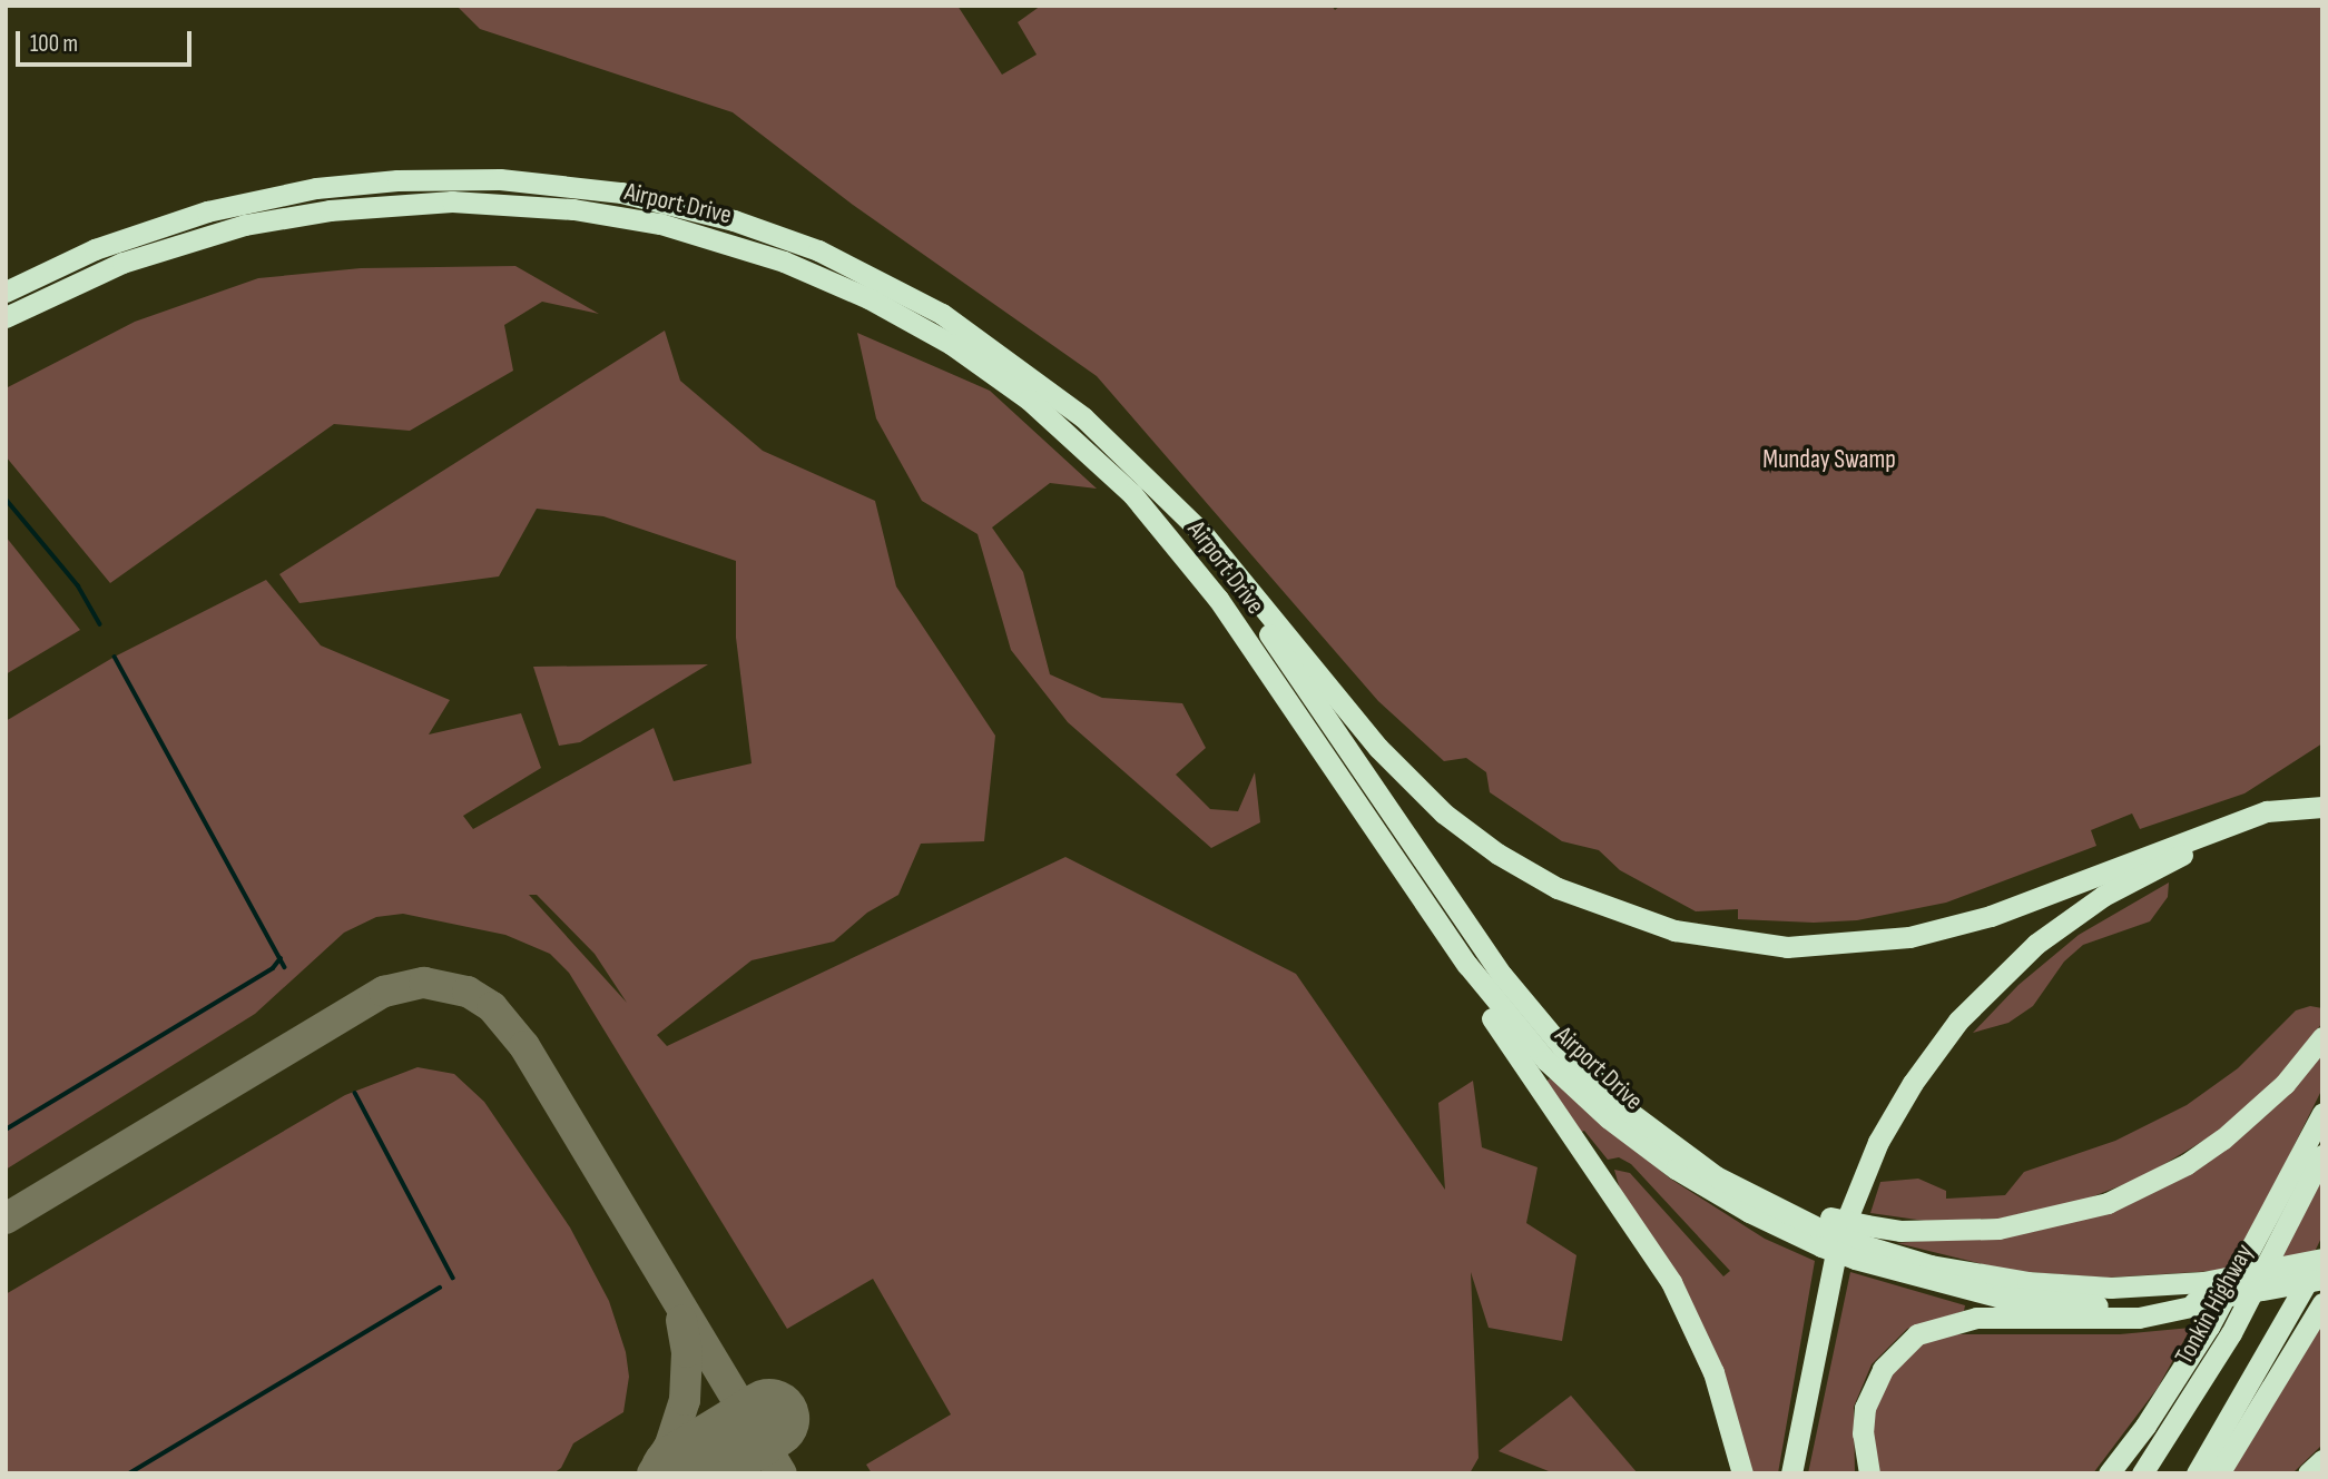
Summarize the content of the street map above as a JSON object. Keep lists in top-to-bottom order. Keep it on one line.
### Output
{"streets":{"highway":["Airport Drive","Tonkin Highway"]},"parks":["Munday Swamp"],"scale_bar":"100 m"}
